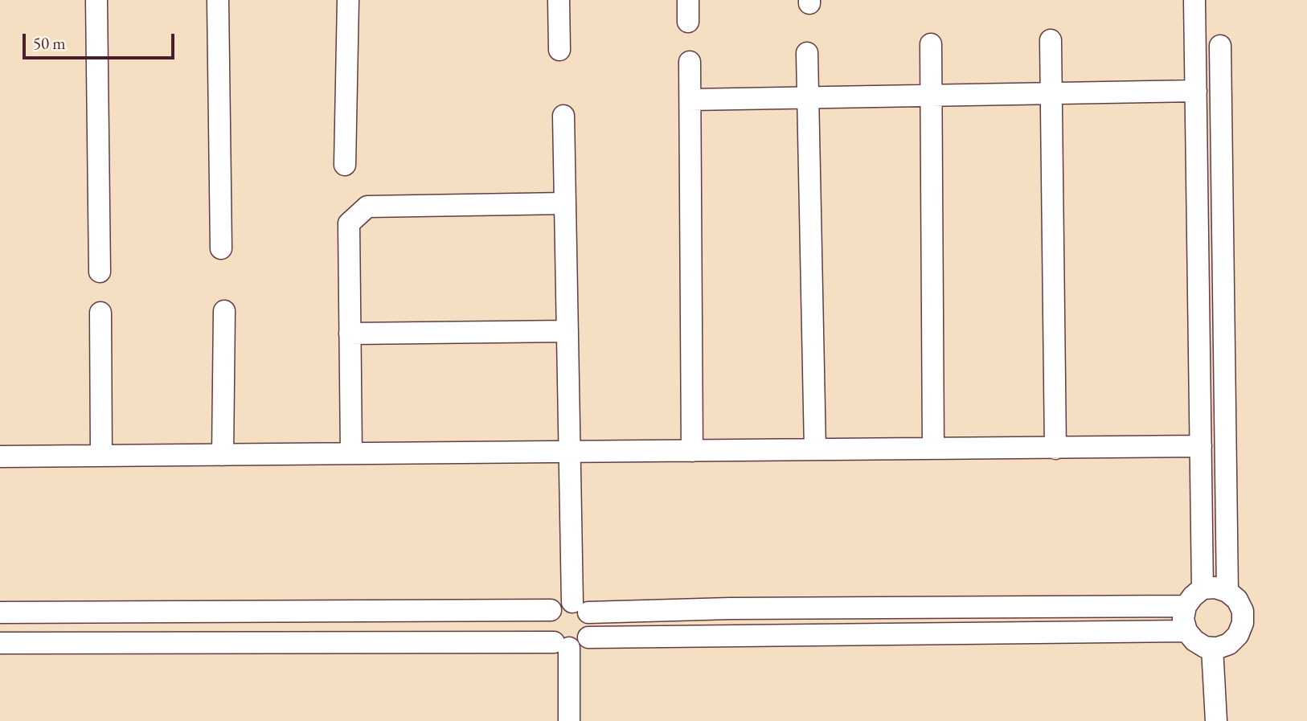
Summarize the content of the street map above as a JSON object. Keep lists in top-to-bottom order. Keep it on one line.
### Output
{"scale_bar":"50 m"}
